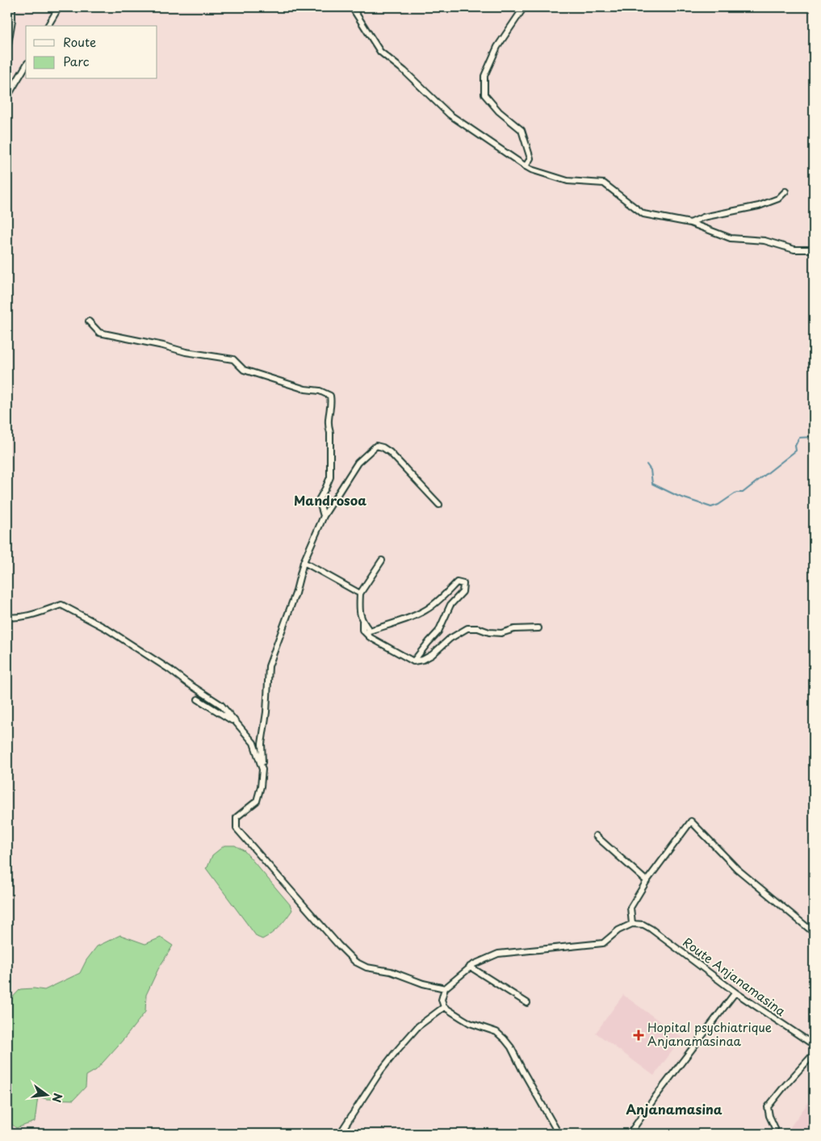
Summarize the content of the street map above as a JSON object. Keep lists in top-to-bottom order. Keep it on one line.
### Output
{"streets":{"street":["Route Anjanamasina"]},"districts":["Mandrosoa","Anjanamasina"],"places":{"health":["Hopital psychiatrique Anjanamasinaa"]},"legend":["Route","Parc"],"north":"right"}
